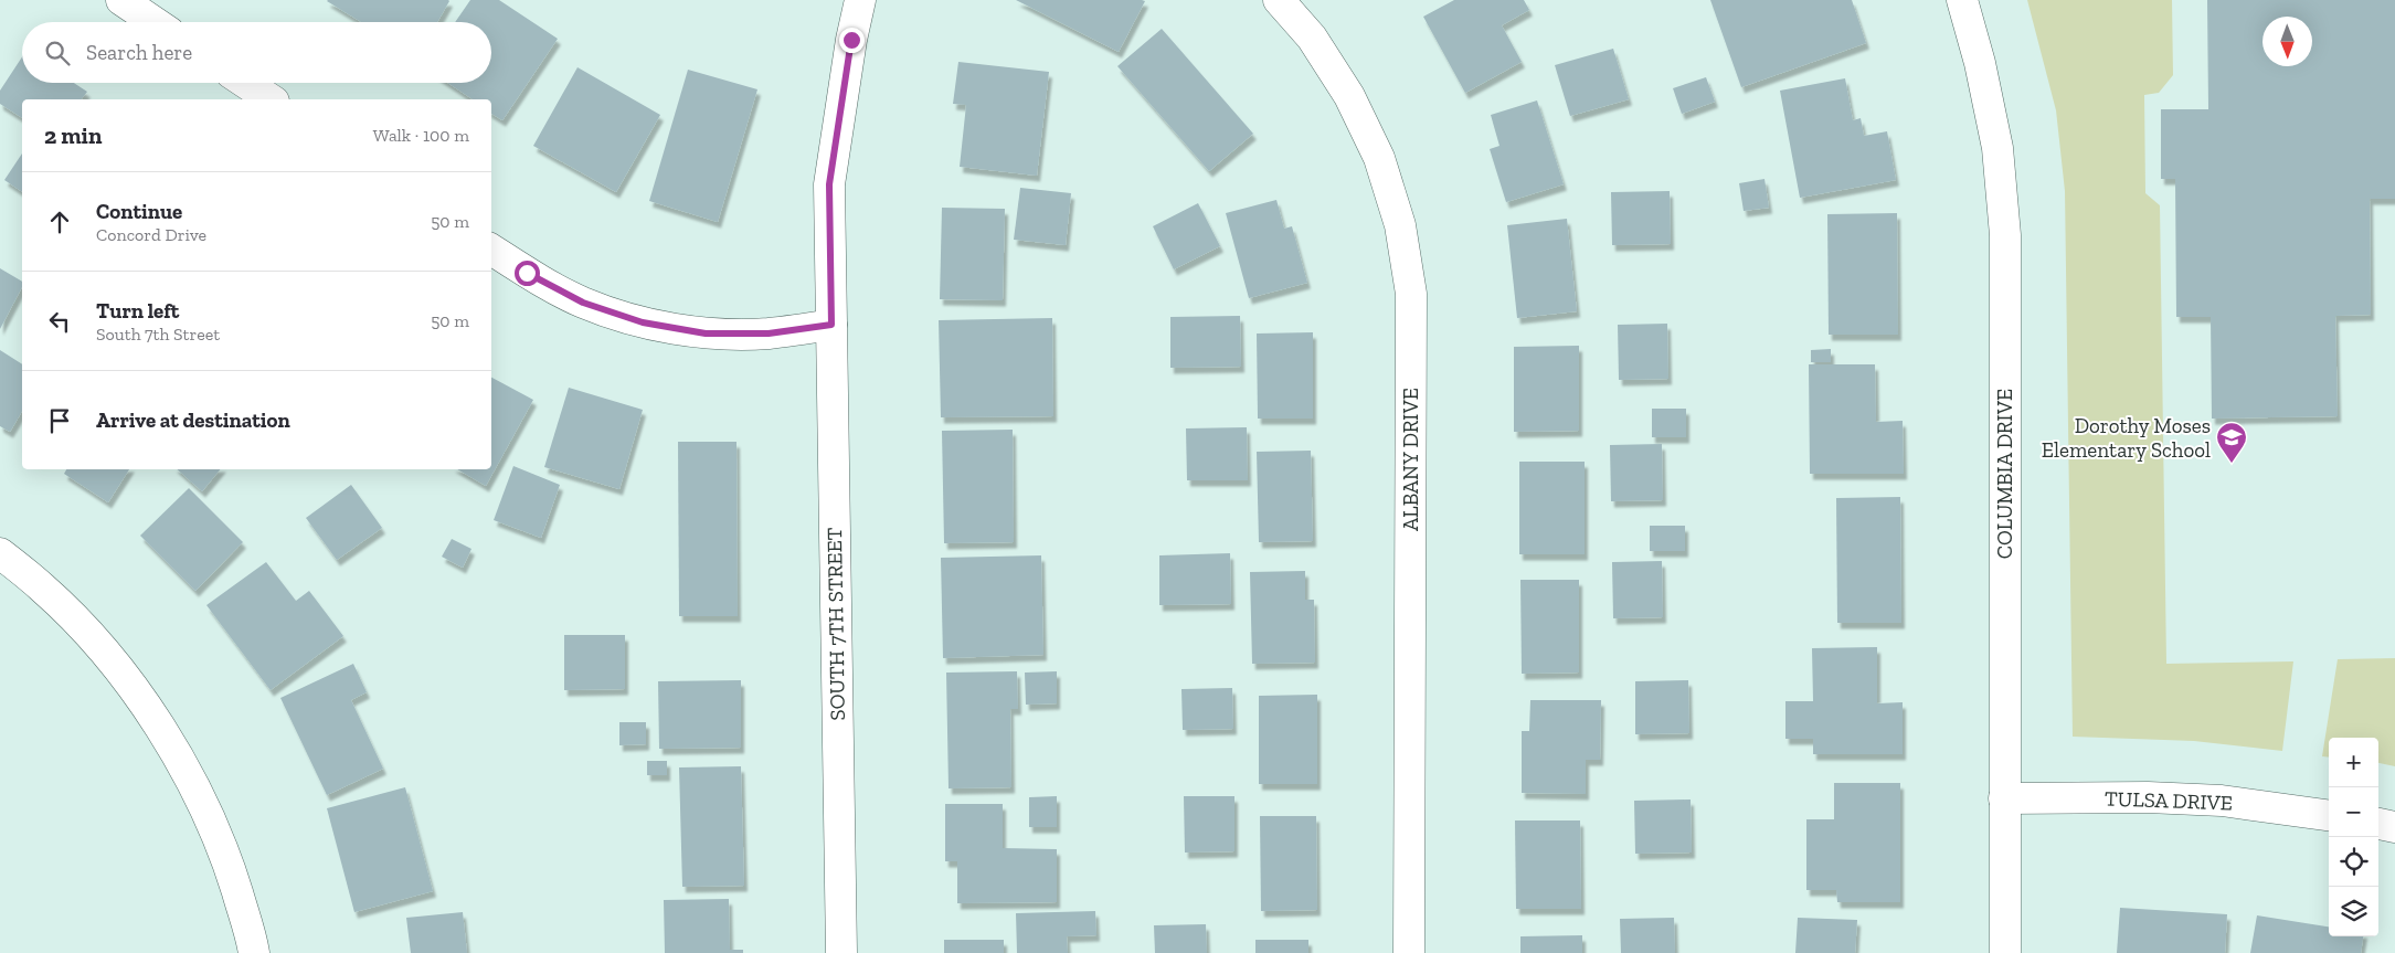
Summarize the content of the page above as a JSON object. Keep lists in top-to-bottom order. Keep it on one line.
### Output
{"streets":{"street":["ALBANY DRIVE","COLUMBIA DRIVE","SOUTH 7TH STREET","TULSA DRIVE"]},"crossings":[["COLUMBIA DRIVE","TULSA DRIVE"]],"places":{"school or university":["Dorothy Moses Elementary School"]},"north":"bottom","page":{"search":"Search here","heading":["2 min","Walk · 100 m"],"list":[["Continue","Concord Drive","50 m"],["Turn left","South 7th Street","50 m"],"Arrive at destination"],"map_buttons":["+","−"]}}
